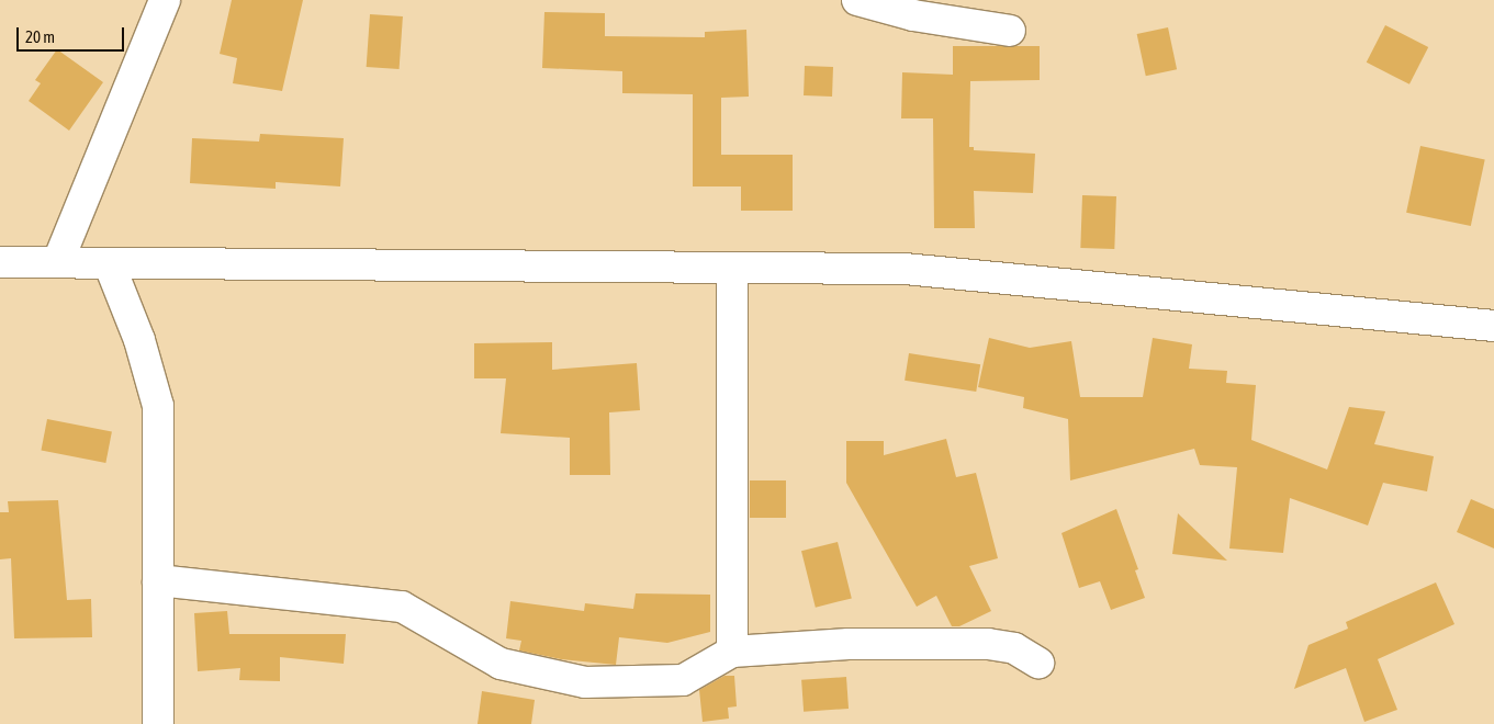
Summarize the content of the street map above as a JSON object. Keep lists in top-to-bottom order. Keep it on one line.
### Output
{"scale_bar":"20 m"}
